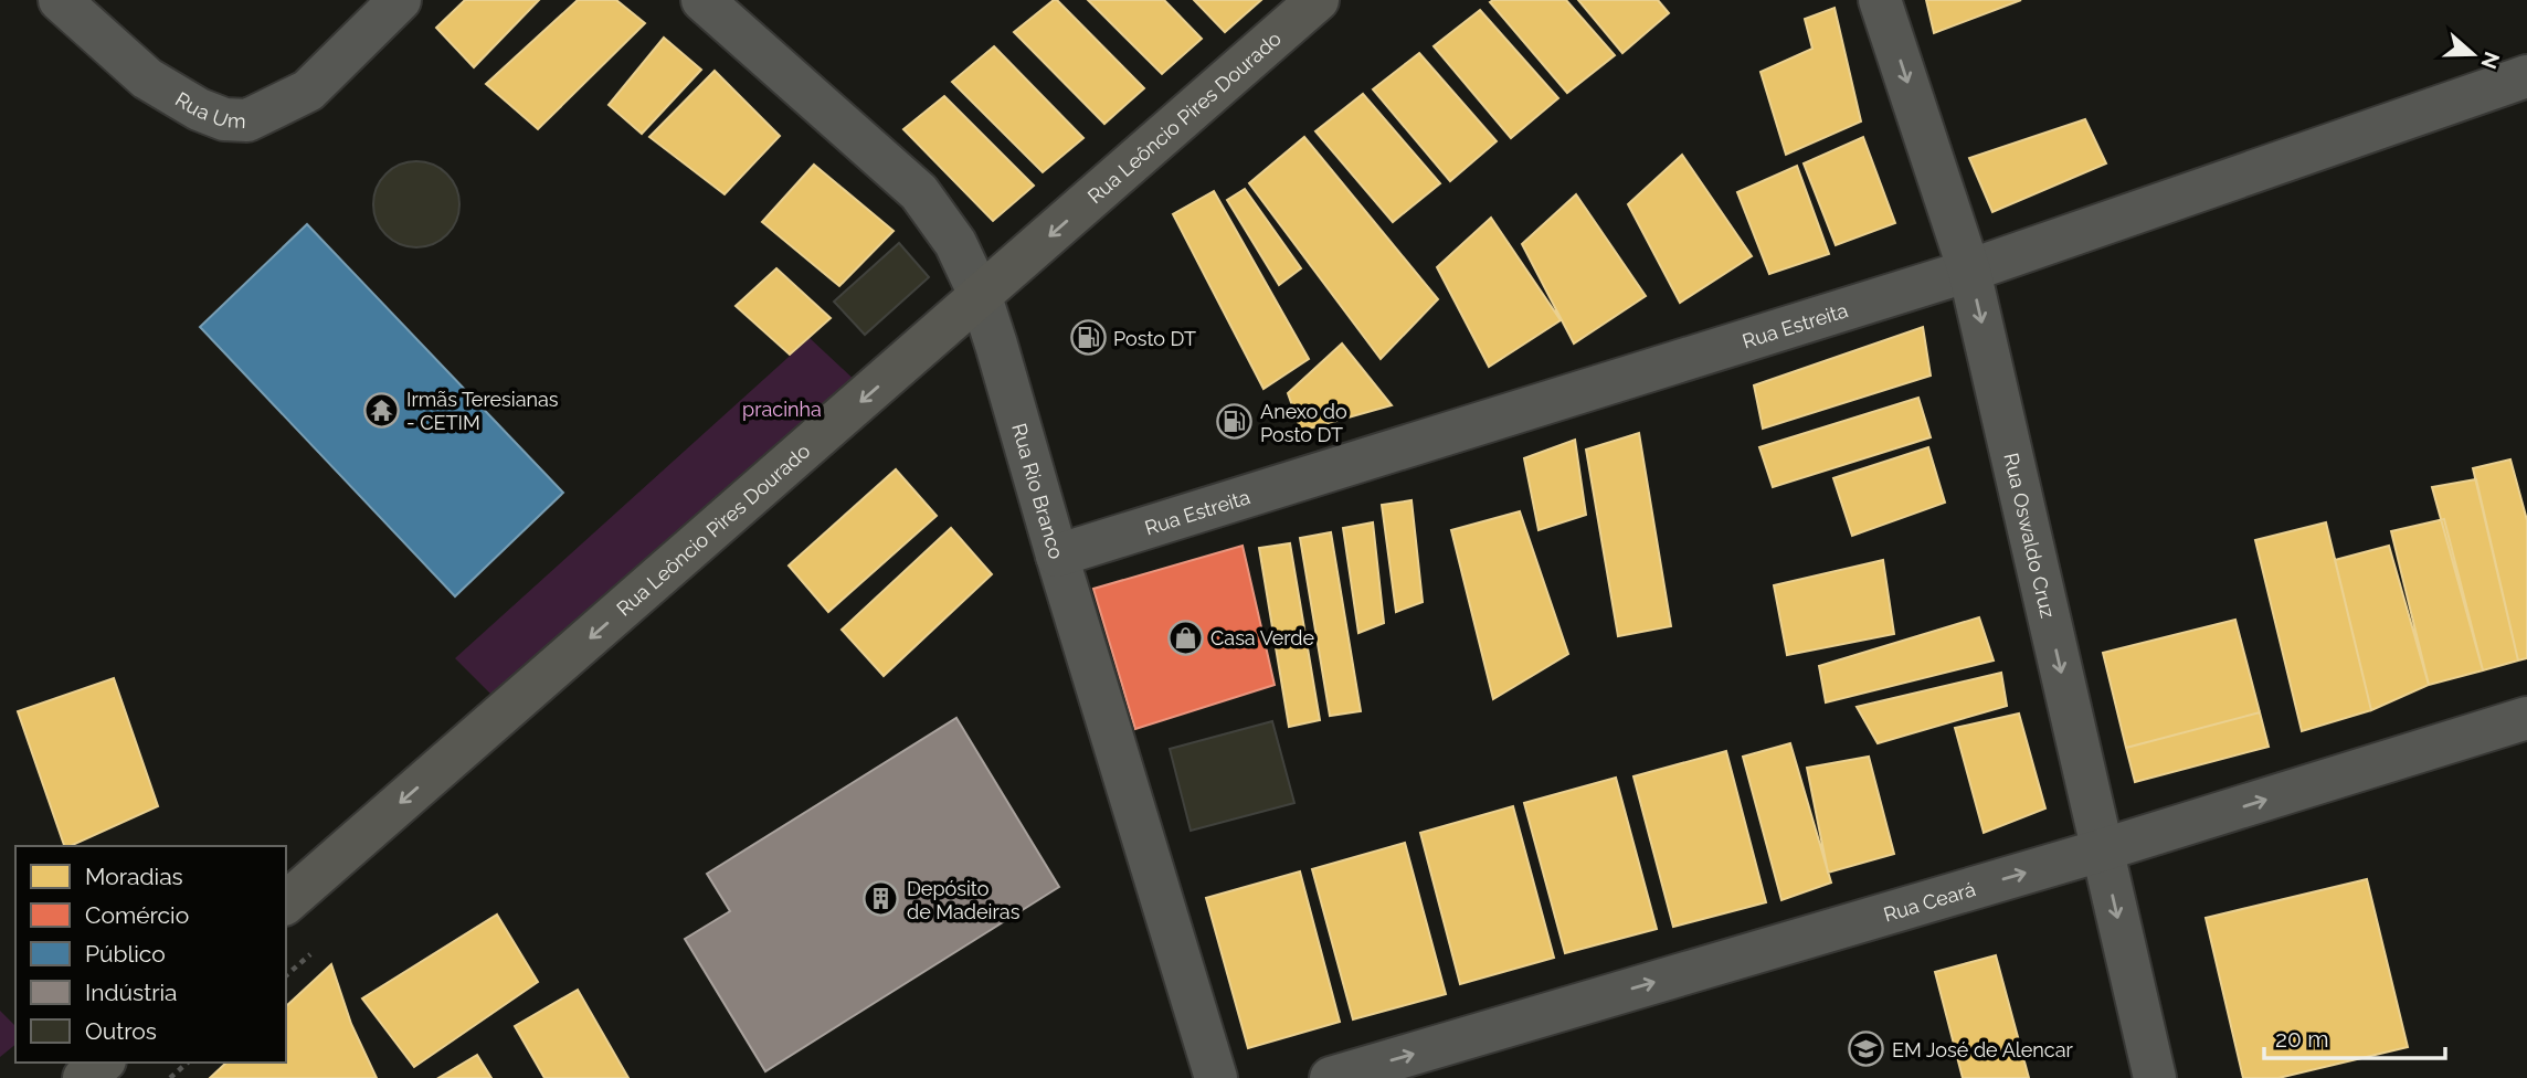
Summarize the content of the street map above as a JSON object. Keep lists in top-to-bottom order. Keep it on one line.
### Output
{"streets":{"main road":["Rua Leôncio Pires Dourado"],"street":["Rua Um","Rua Estreita","Rua Rio Branco","Rua Oswaldo Cruz","Rua Ceará"]},"crossings":[["Rua Leôncio Pires Dourado","Rua Rio Branco"],["Rua Estreita","Rua Rio Branco"],["Rua Estreita","Rua Oswaldo Cruz"],["Rua Oswaldo Cruz","Rua Ceará"]],"one_way":["Rua Leôncio Pires Dourado","Rua Oswaldo Cruz","Rua Ceará"],"parks":["pracinha"],"places":{"fuel station":["Posto DT","Anexo do Posto DT"],"temple":["Irmãs Teresianas - CETIM"],"shop":["Casa Verde"],"building":["Depósito de Madeiras"],"school or university":["EM José de Alencar"]},"legend":["Moradias","Comércio","Público","Indústria","Outros"],"scale_bar":"20 m","north":"right"}
